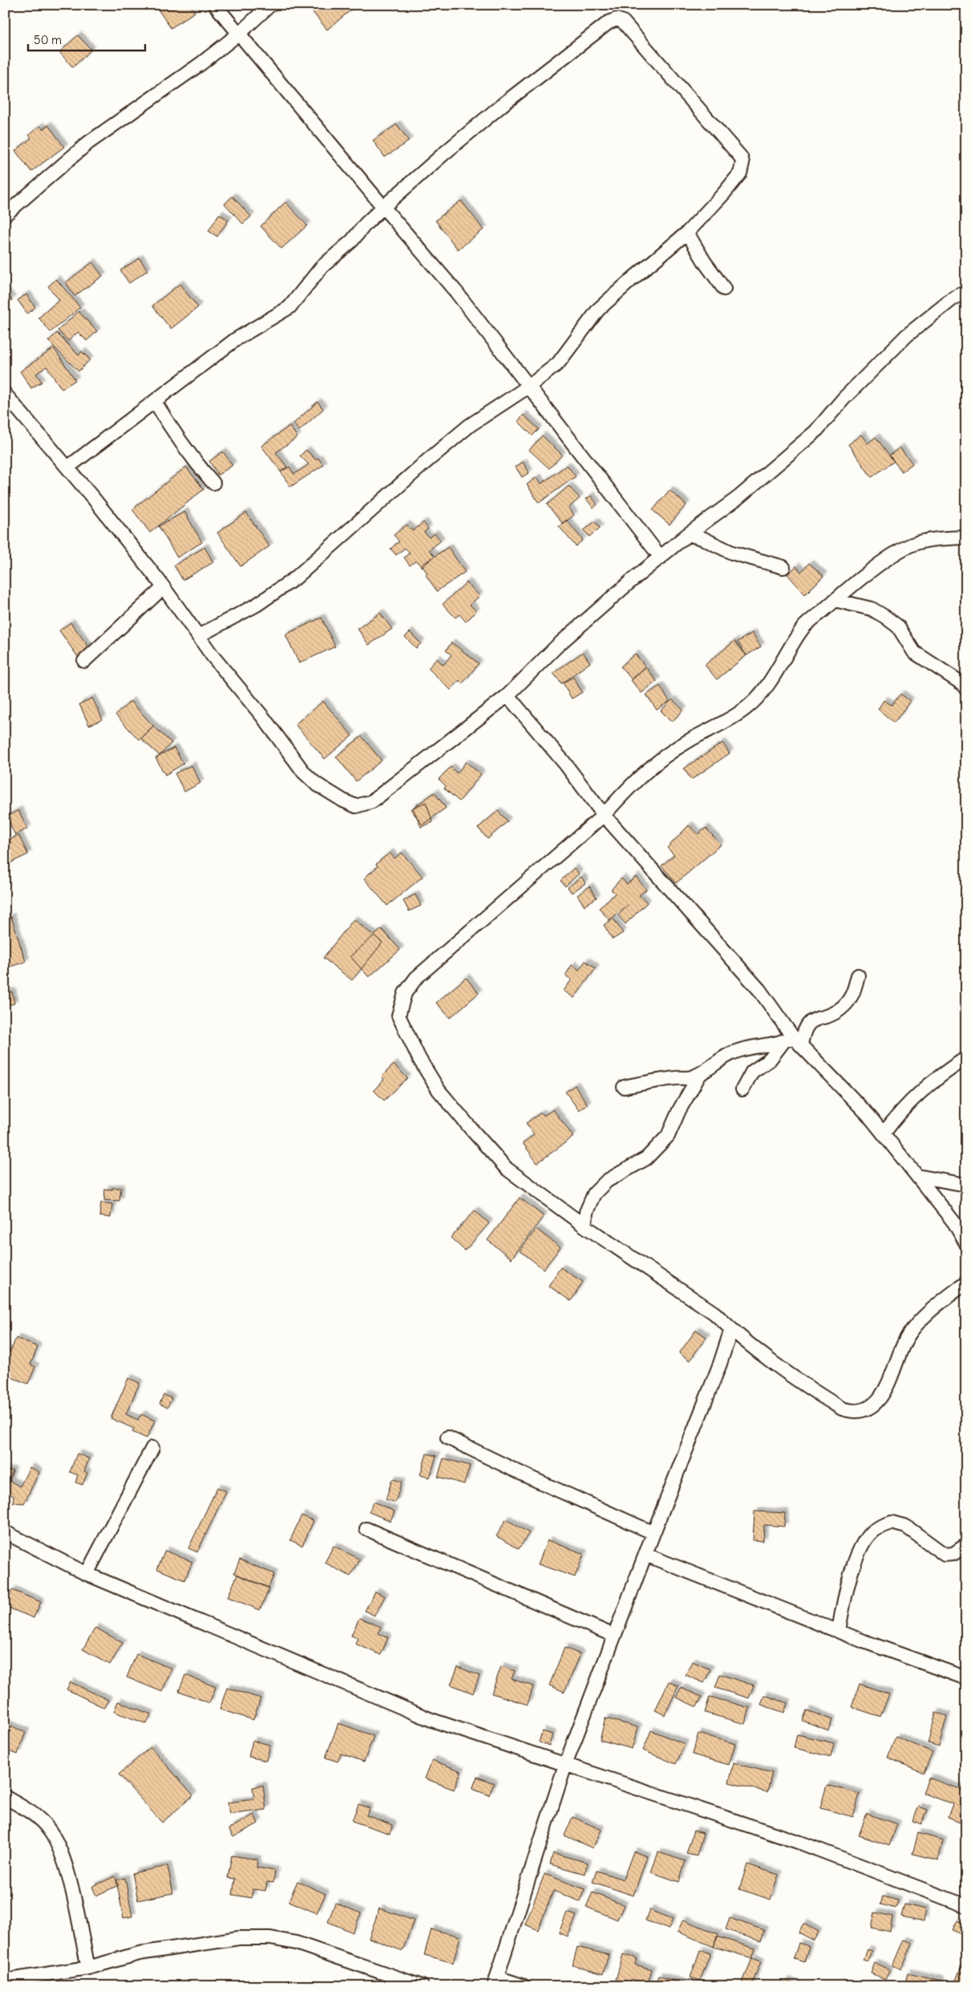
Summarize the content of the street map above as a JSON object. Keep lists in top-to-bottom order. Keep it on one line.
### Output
{"scale_bar":"50 m"}
